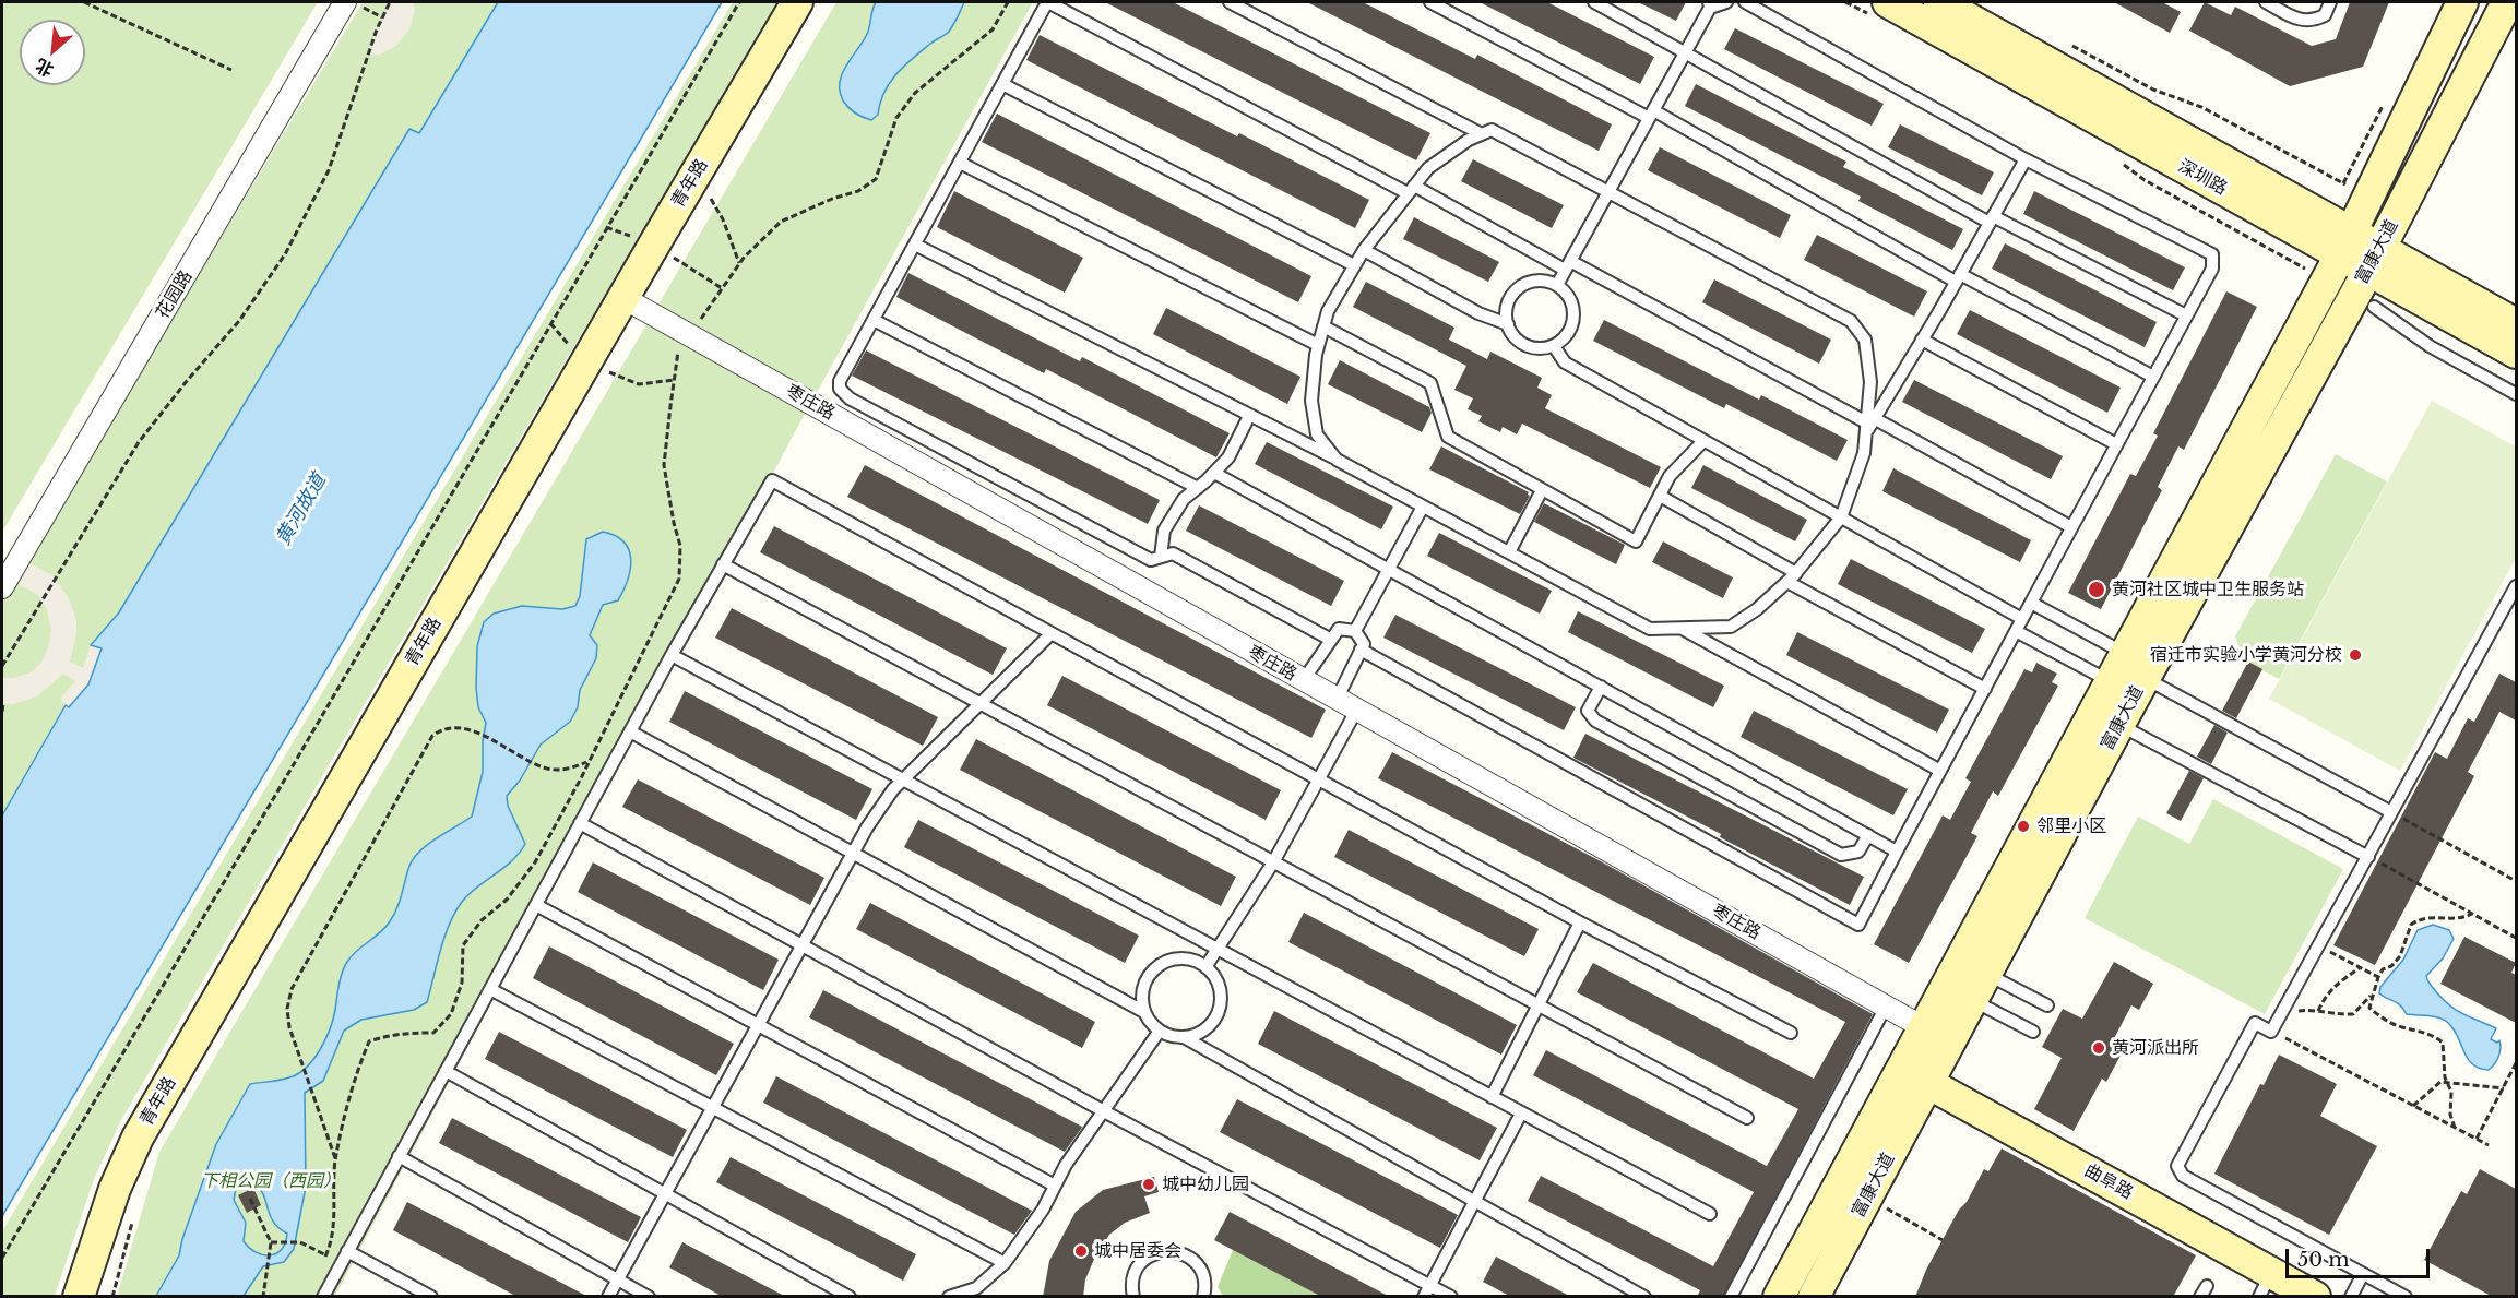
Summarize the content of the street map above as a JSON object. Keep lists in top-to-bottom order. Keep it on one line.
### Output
{"streets":{"street":["深圳路","青年路","富康大道","花园路","枣庄路","曲阜路"]},"crossings":[["深圳路","富康大道"],["青年路","枣庄路"],["富康大道","枣庄路"],["富康大道","曲阜路"]],"water":["黄河故道"],"parks":["下相公园（西园）"],"places":["黄河社区城中卫生服务站","宿迁市实验小学黄河分校","邻里小区","黄河派出所","城中幼儿园","城中居委会"],"scale_bar":"50 m","north":"bottom left"}
